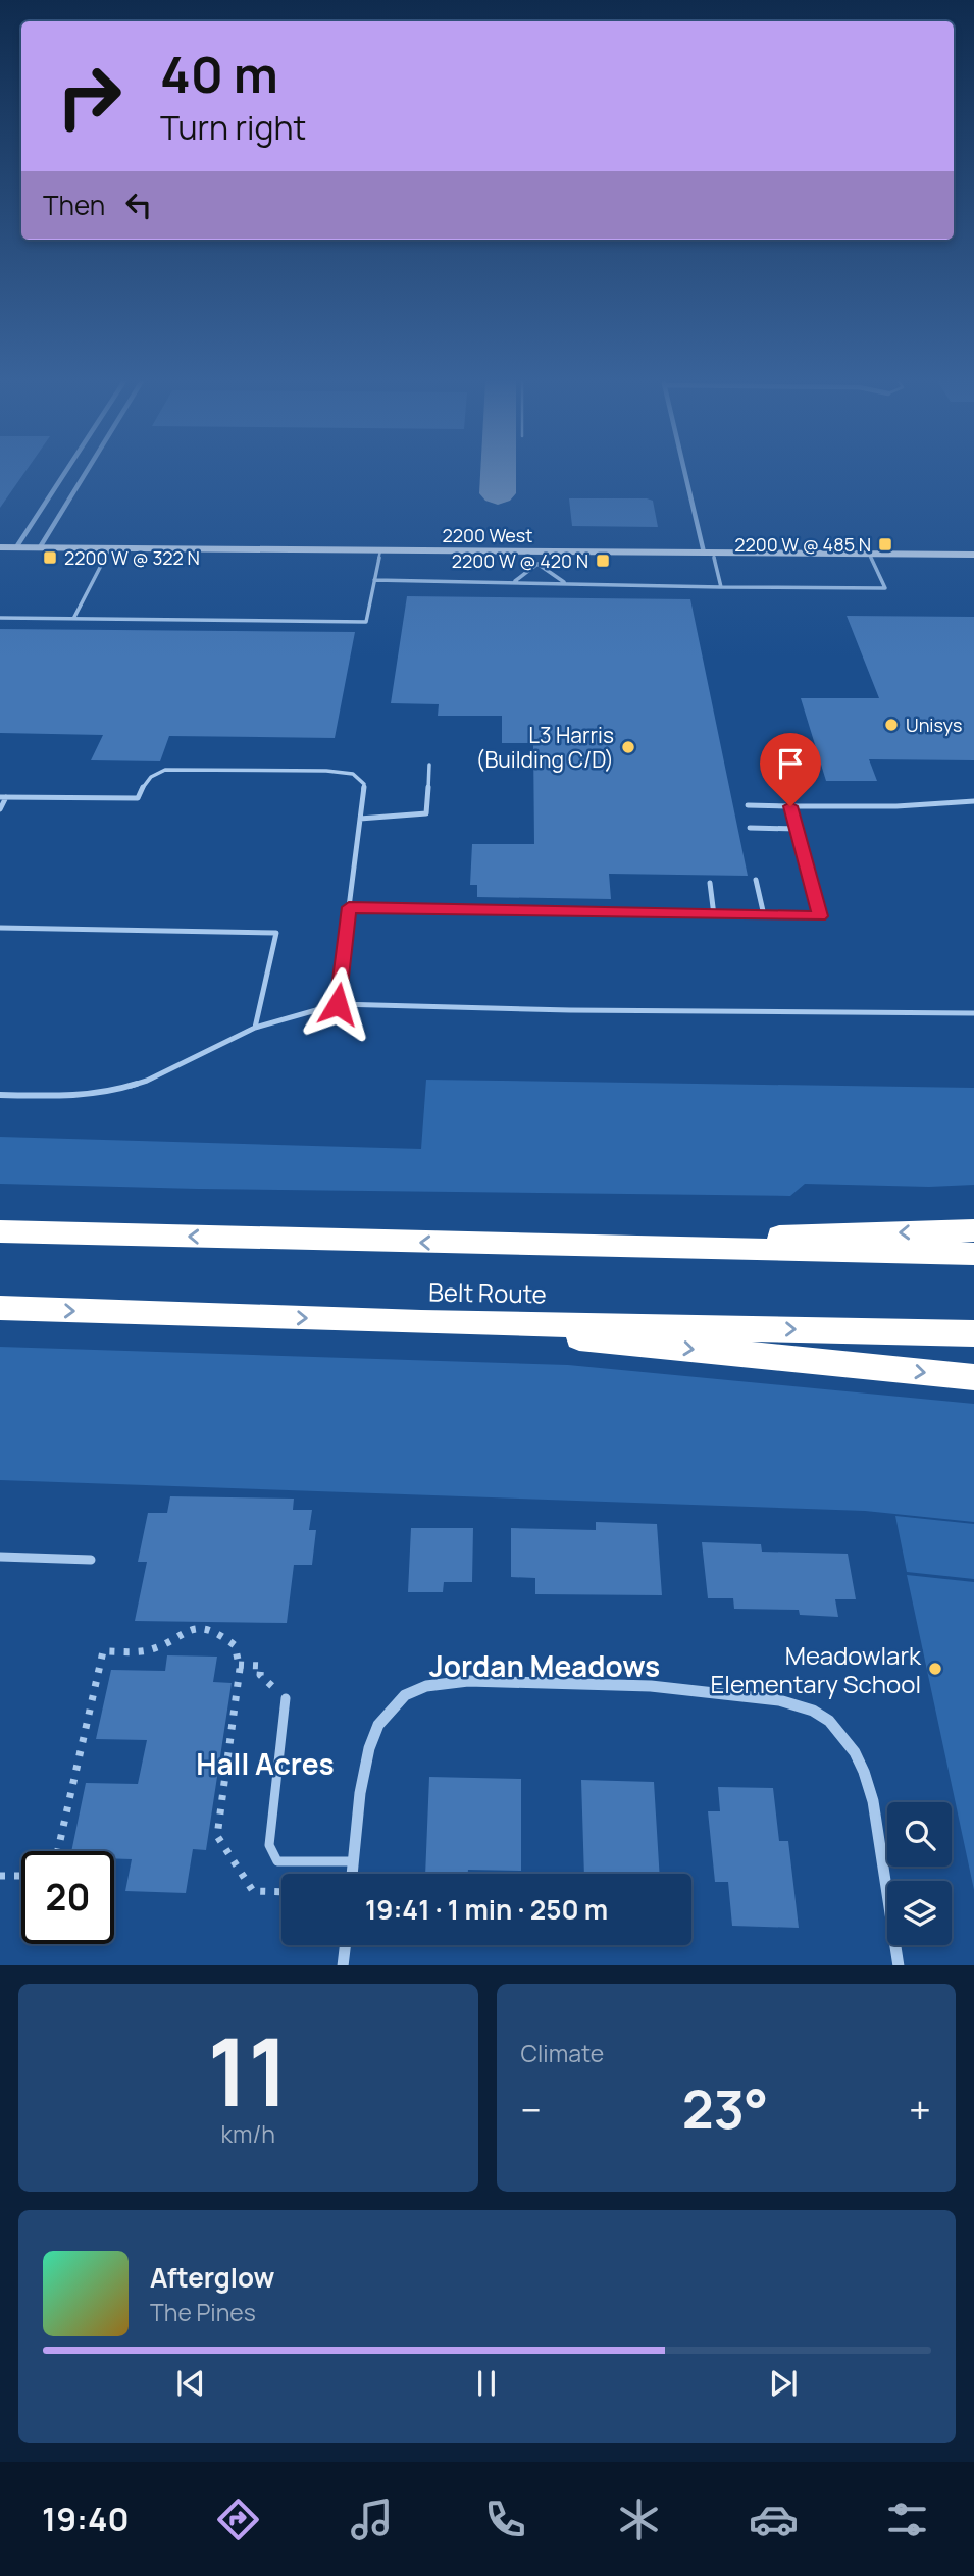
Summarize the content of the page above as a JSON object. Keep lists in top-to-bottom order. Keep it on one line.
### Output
{"streets":{"highway":["Belt Route"],"street":["2200 West"]},"districts":["Jordan Meadows","Hall Acres"],"places":{"transit":["2200 W @ 485 N","2200 W @ 322 N","2200 W @ 420 N"],"other":["Unisys","L3 Harris (Building C/D)","Meadowlark Elementary School"]},"page":{"turn":["40 m","Turn right"],"then":"Then","limit":"20","trip":"19:41 · 1 min · 250 m","tile":[["11","km/h"],"Climate"],"heat":["−","23°","+"],"song":["Afterglow","The Pines"],"tabs":"19:40"}}
